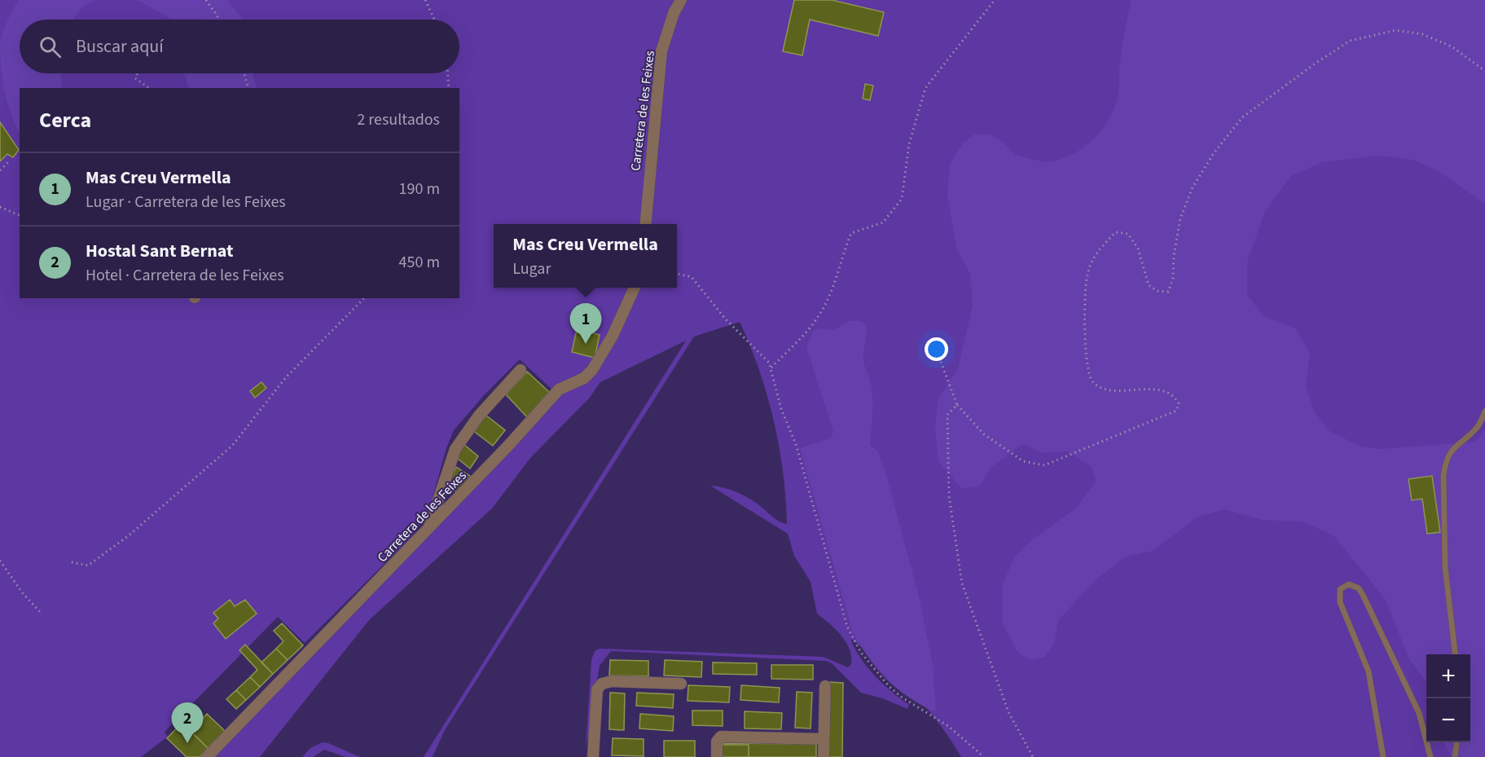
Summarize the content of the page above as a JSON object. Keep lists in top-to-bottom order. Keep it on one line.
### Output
{"streets":{"street":["Carretera de les Feixes"]},"page":{"search":"Buscar aquí","heading":["Cerca","2 resultados"],"list":[{"mark":"1","name":"Mas Creu Vermella","note":"Lugar · Carretera de les Feixes","value":"190 m"},{"mark":"2","name":"Hostal Sant Bernat","note":"Hotel · Carretera de les Feixes","value":"450 m"}],"popup":["Mas Creu Vermella","Lugar"],"pins":["1","2"],"map_buttons":["+","−"]}}
